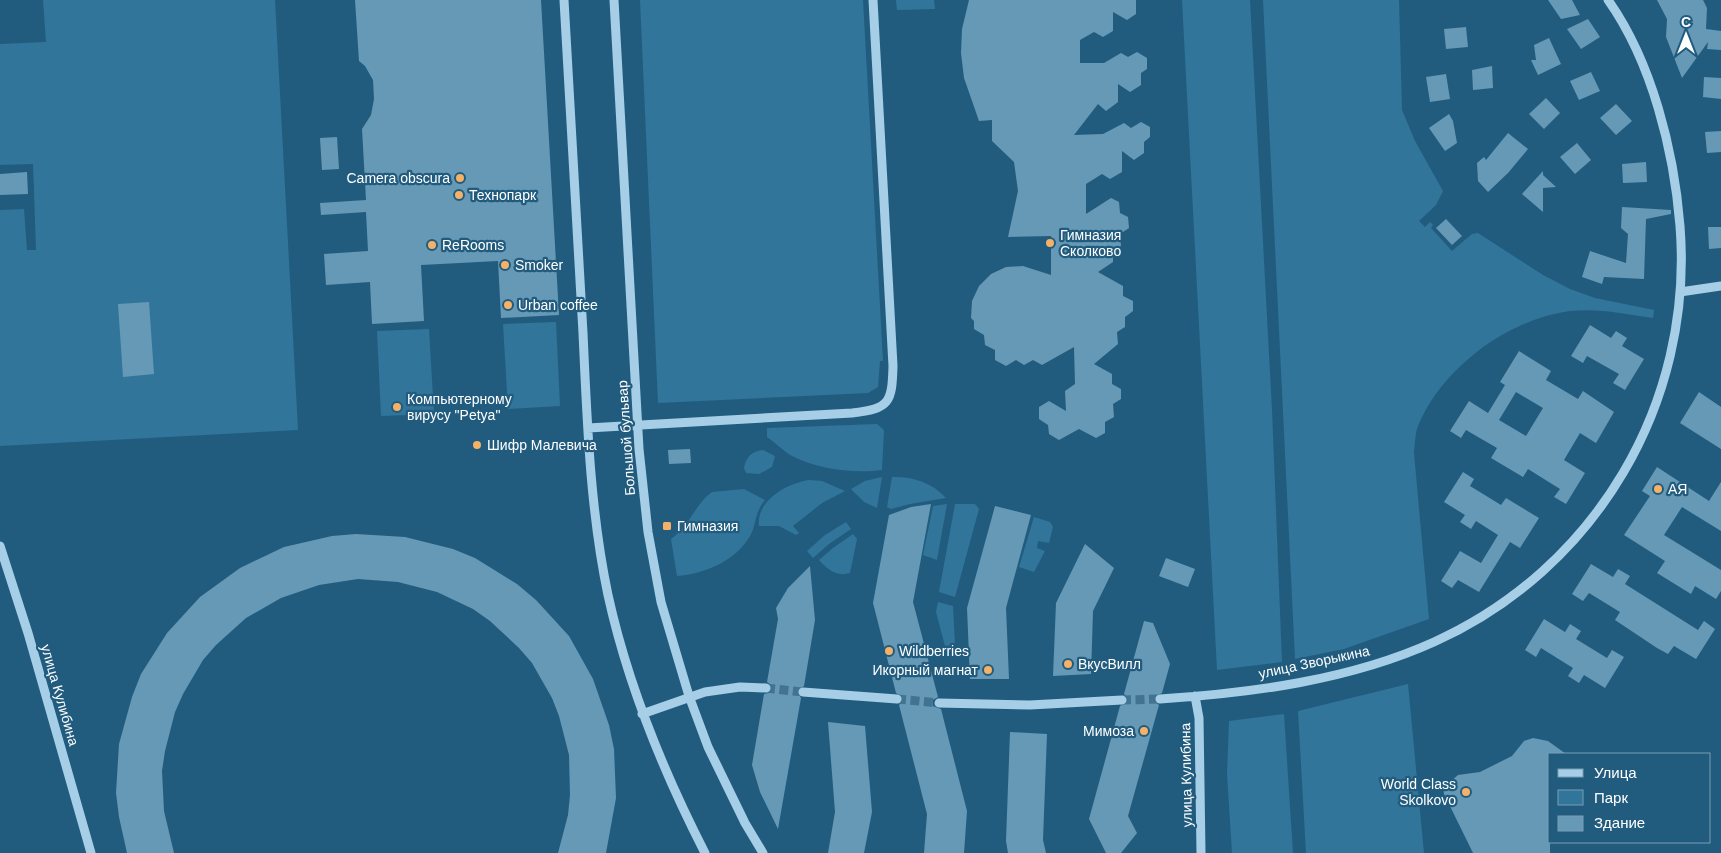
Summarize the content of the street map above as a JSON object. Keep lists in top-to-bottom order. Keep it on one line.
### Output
{"streets":{"street":["Большой бульвар","улица Зворыкина","улица Кулибина"]},"crossings":[["улица Зворыкина","улица Кулибина"]],"places":{"other":["Camera obscura","Технопарк","Гимназия Сколково","ReRooms","Smoker","Urban coffee","Компьютерному вирусу \"Petya\"","Шифр Малевича","АЯ","Wildberries","ВкусВилл","Икорный магнат","Мимоза","World Class Skolkovo"],"transit":["Гимназия"]},"legend":["Улица","Парк","Здание"],"north":"top"}
